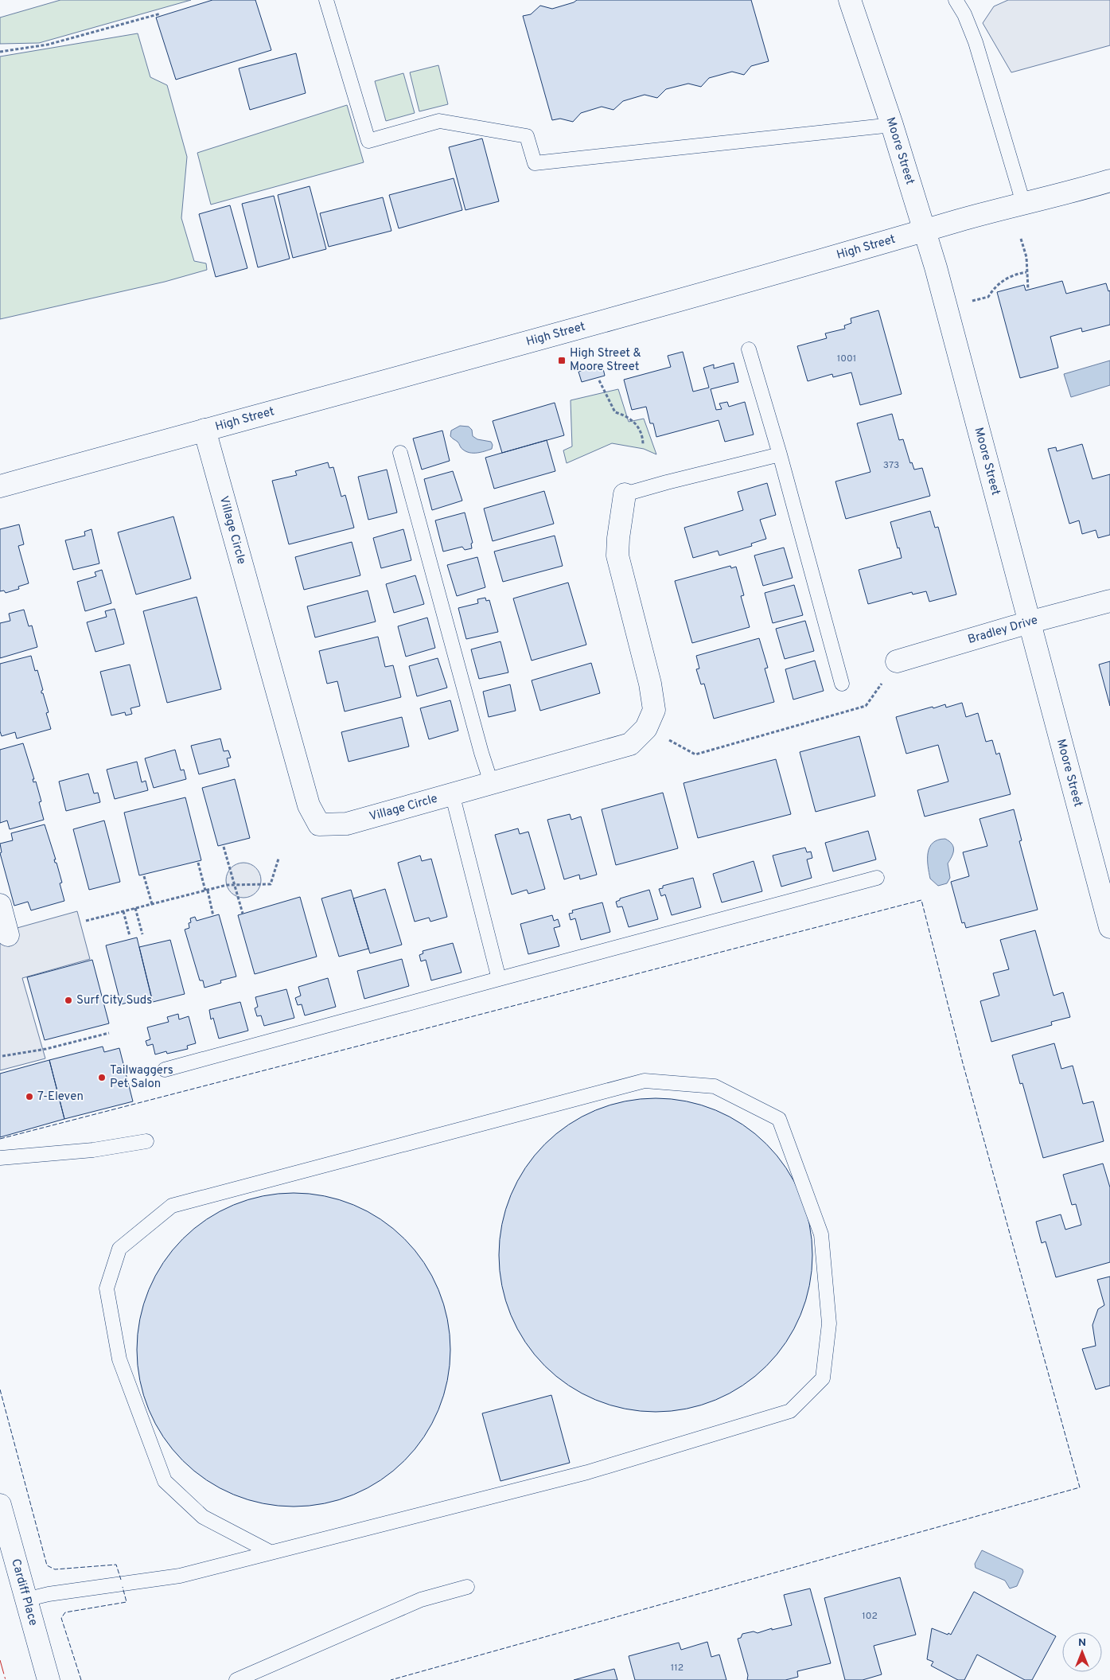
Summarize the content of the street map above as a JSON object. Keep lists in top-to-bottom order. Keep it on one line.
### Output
{"streets":{"street":["Moore Street","High Street","Village Circle","Bradley Drive","Cardiff Place"]},"crossings":[["Moore Street","High Street"],["Moore Street","Bradley Drive"],["High Street","Village Circle"]],"places":{"transit":["High Street & Moore Street"],"other":["Surf City Suds","Tailwaggers Pet Salon","7-Eleven"]},"house_numbers":["1001","373","102","112"],"north":"top"}
